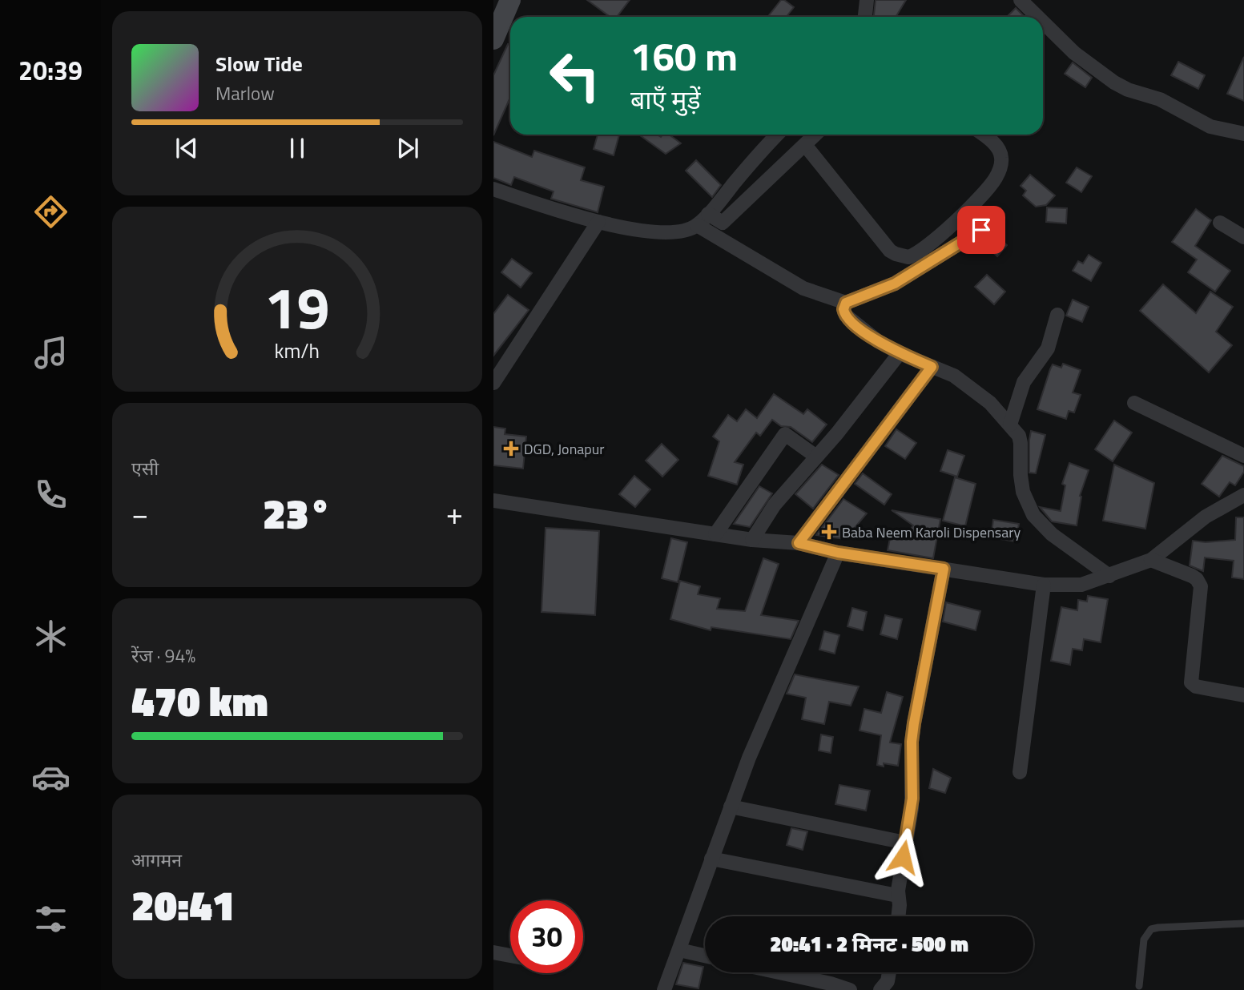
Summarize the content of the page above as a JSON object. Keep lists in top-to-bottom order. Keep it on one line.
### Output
{"places":{"health":["DGD, Jonapur","Baba Neem Karoli Dispensary"]},"page":{"tabs":"20:39","turn":["160 m","बाएँ मुड़ें"],"song":["Slow Tide","Marlow"],"tile":["एसी",["रेंज · 94%","470 km"],["आगमन","20:41"]],"heat":["−","23°","+"],"limit":"30","trip":"20:41 · 2 मिनट · 500 m","gauge":["19","km/h"]}}
